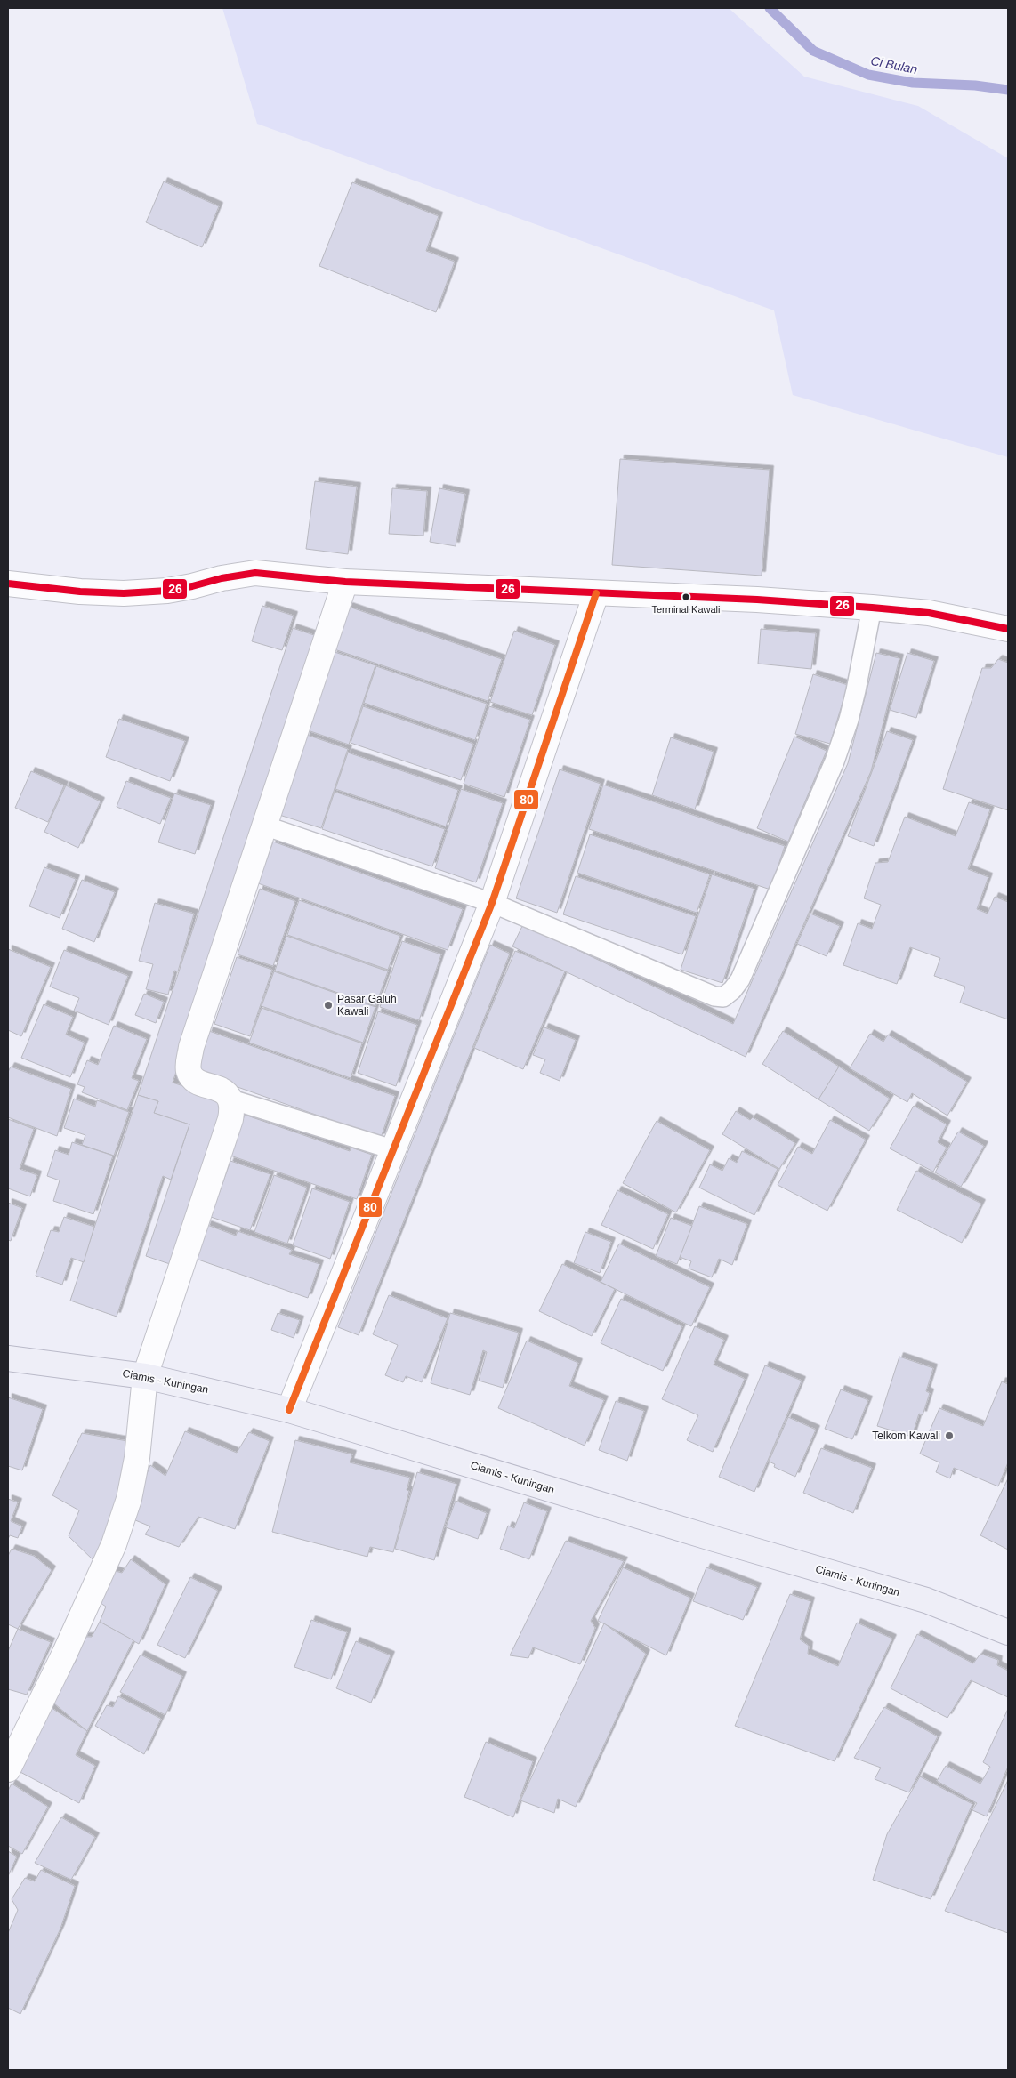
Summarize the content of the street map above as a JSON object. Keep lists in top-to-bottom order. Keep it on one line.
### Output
{"streets":{"highway":["Ciamis - Kuningan"]},"water":["Ci Bulan"],"places":["Terminal Kawali","Pasar Galuh Kawali","Telkom Kawali"],"lines":["transit line 26","transit line 80"]}
